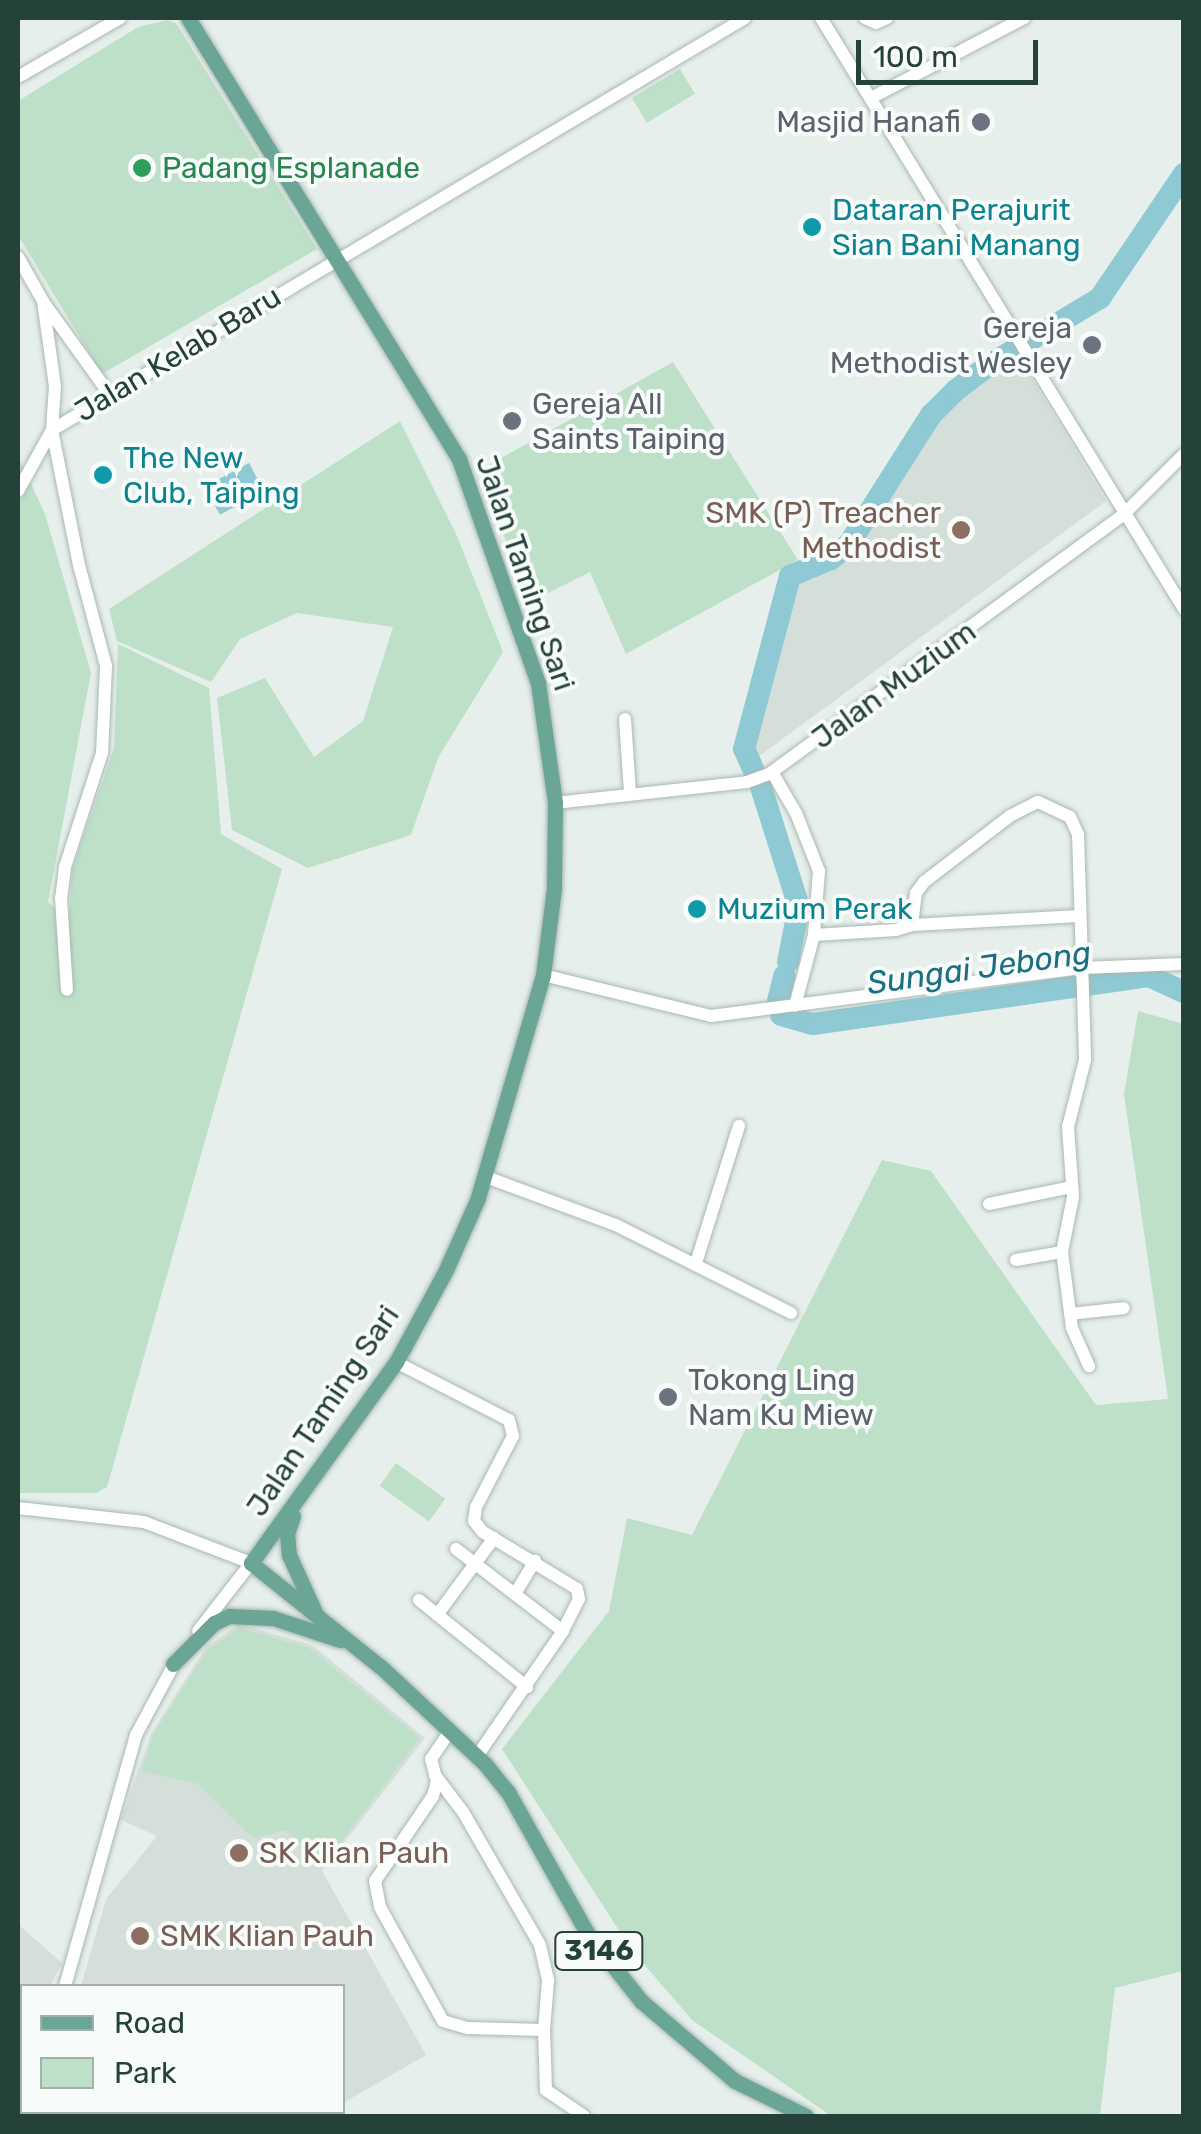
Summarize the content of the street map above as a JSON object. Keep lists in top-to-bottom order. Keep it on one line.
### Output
{"streets":{"main road":["Jalan Taming Sari","3146"],"street":["Jalan Kelab Baru","Jalan Muzium"]},"crossings":[["Jalan Kelab Baru","Jalan Taming Sari"],["Jalan Taming Sari","Jalan Muzium"],["Jalan Taming Sari","3146"]],"water":["Sungai Jebong"],"places":["Masjid Hanafi","Padang Esplanade","Dataran Perajurit Sian Bani Manang","Gereja Methodist Wesley","Gereja All Saints Taiping","The New Club, Taiping","SMK (P) Treacher Methodist","Muzium Perak","Tokong Ling Nam Ku Miew","SK Klian Pauh","SMK Klian Pauh"],"legend":["Road","Park"],"scale_bar":"100 m"}
